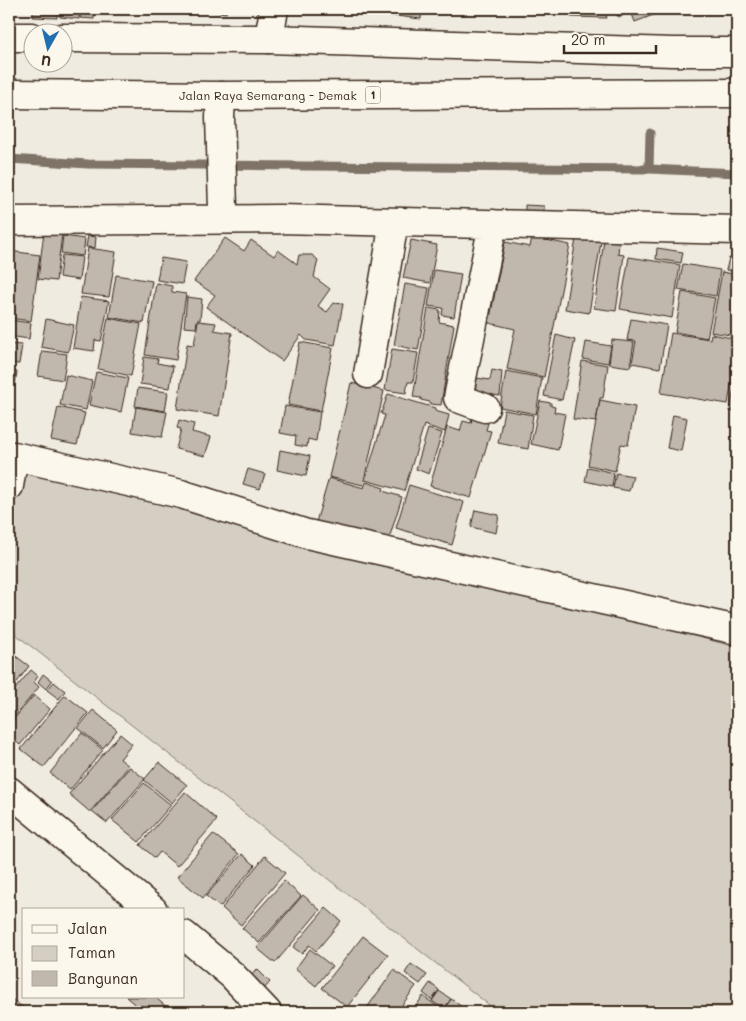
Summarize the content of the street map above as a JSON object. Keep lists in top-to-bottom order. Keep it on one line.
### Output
{"streets":{"main road":["1","Jalan Raya Semarang - Demak"]},"legend":["Jalan","Taman","Bangunan"],"scale_bar":"20 m","north":"bottom"}
